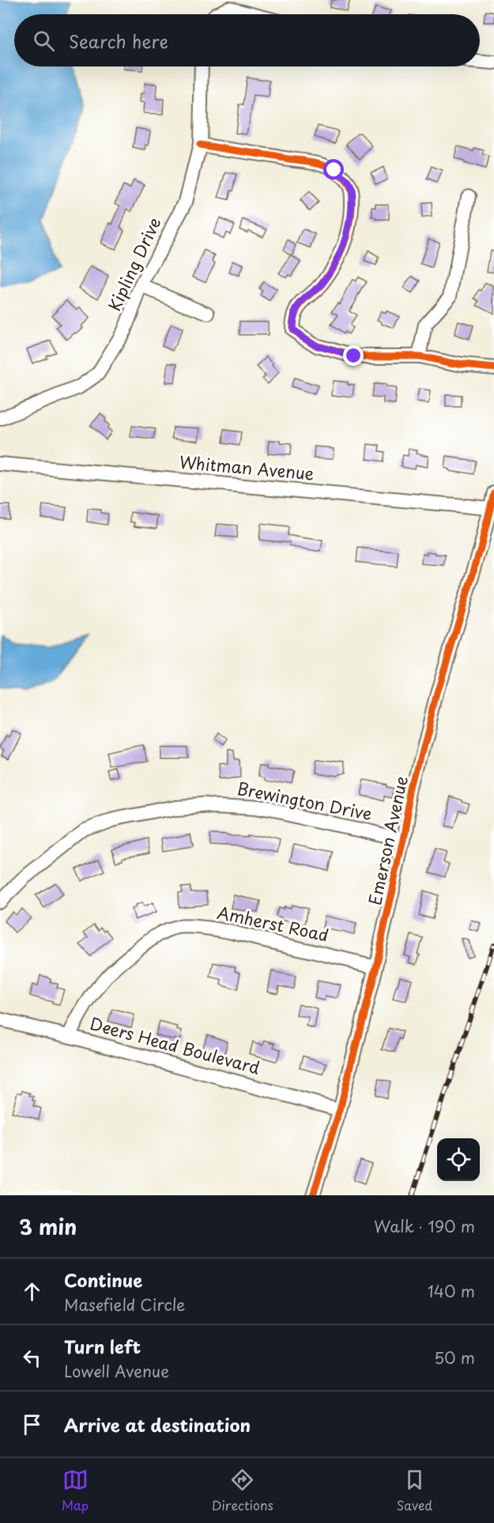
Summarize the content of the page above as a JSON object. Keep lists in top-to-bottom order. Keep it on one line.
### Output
{"streets":{"street":["Kipling Drive","Whitman Avenue","Brewington Drive","Emerson Avenue","Amherst Road","Deers Head Boulevard"]},"crossings":[["Whitman Avenue","Emerson Avenue"],["Brewington Drive","Emerson Avenue"],["Emerson Avenue","Amherst Road"],["Emerson Avenue","Deers Head Boulevard"],["Amherst Road","Deers Head Boulevard"]],"page":{"search":"Search here","heading":["3 min","Walk · 190 m"],"list":[["Continue","Masefield Circle","140 m"],["Turn left","Lowell Avenue","50 m"],"Arrive at destination"],"nav":["Map","Directions","Saved"]}}
